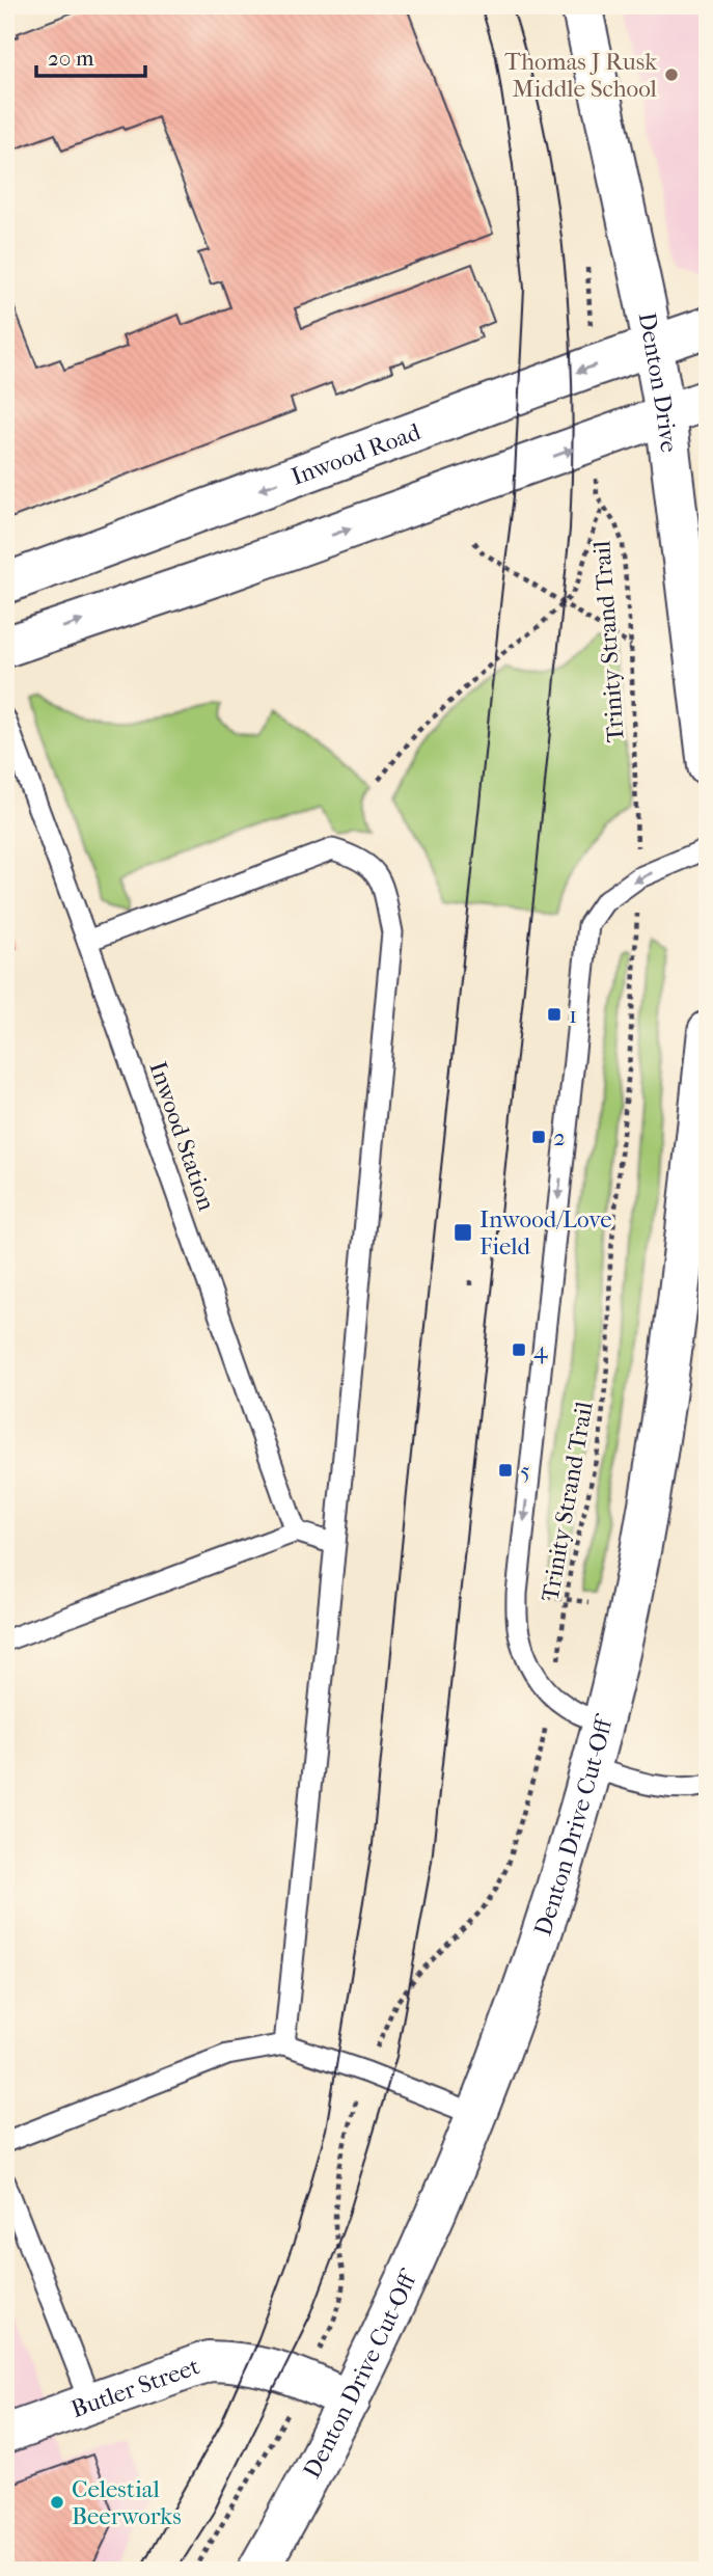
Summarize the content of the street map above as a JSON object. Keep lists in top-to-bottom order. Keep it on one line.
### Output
{"streets":{"main road":["Denton Drive","Inwood Road","Denton Drive Cut-Off","Butler Street"],"lane":["Inwood Station"],"path":["Trinity Strand Trail"]},"crossings":[["Denton Drive","Inwood Road"],["Denton Drive Cut-Off","Butler Street"]],"places":{"other":["Thomas J Rusk Middle School","Celestial Beerworks"],"transit":["1","2","Inwood/Love Field","4","5"]},"scale_bar":"20 m"}
